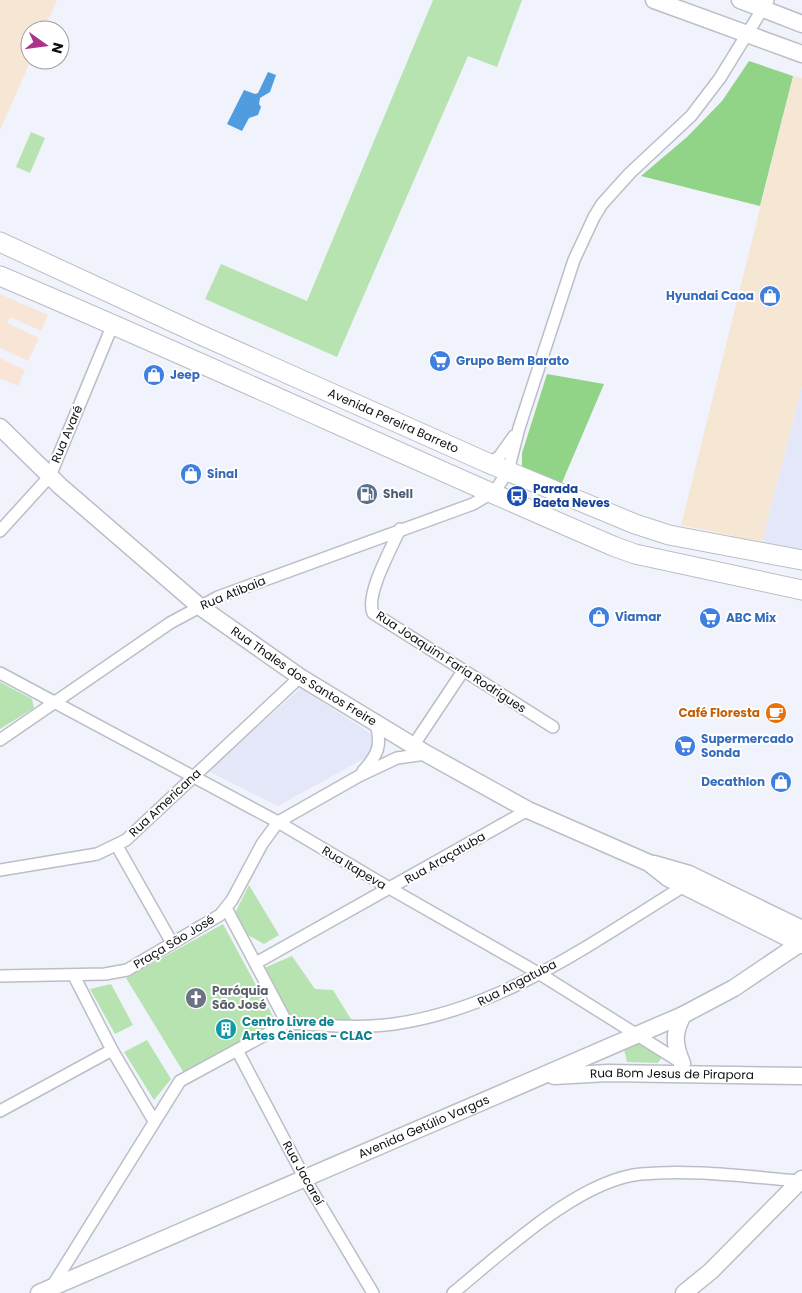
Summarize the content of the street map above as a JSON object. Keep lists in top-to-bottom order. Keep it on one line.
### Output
{"streets":{"main road":["Avenida Pereira Barreto"],"street":["Rua Avaré","Rua Atibaia","Rua Joaquim Faria Rodrigues","Rua Thales dos Santos Freire","Rua Americana","Rua Araçatuba","Rua Itapeva","Praça São José","Rua Angatuba","Rua Bom Jesus de Pirapora","Avenida Getúlio Vargas","Rua Jacareí"]},"crossings":[["Rua Avaré","Rua Thales dos Santos Freire"],["Rua Atibaia","Rua Joaquim Faria Rodrigues"],["Rua Atibaia","Rua Thales dos Santos Freire"],["Rua Atibaia","Rua Itapeva"],["Rua Thales dos Santos Freire","Rua Americana"],["Rua Thales dos Santos Freire","Rua Araçatuba"],["Rua Thales dos Santos Freire","Rua Angatuba"],["Rua Thales dos Santos Freire","Avenida Getúlio Vargas"],["Rua Americana","Rua Itapeva"],["Rua Araçatuba","Rua Itapeva"],["Rua Araçatuba","Praça São José"],["Rua Itapeva","Rua Angatuba"],["Rua Itapeva","Rua Bom Jesus de Pirapora"],["Rua Itapeva","Avenida Getúlio Vargas"],["Praça São José","Rua Angatuba"],["Rua Bom Jesus de Pirapora","Avenida Getúlio Vargas"],["Avenida Getúlio Vargas","Rua Jacareí"]],"places":{"shop":["Hyundai Caoa","Jeep","Sinal","Viamar","Decathlon"],"supermarket":["Grupo Bem Barato","ABC Mix","Supermercado Sonda"],"fuel station":["Shell"],"bus stop":["Parada Baeta Neves"],"cafe":["Café Floresta"],"church":["Paróquia São José"],"building":["Centro Livre de Artes Cênicas - CLAC"]},"north":"right"}
